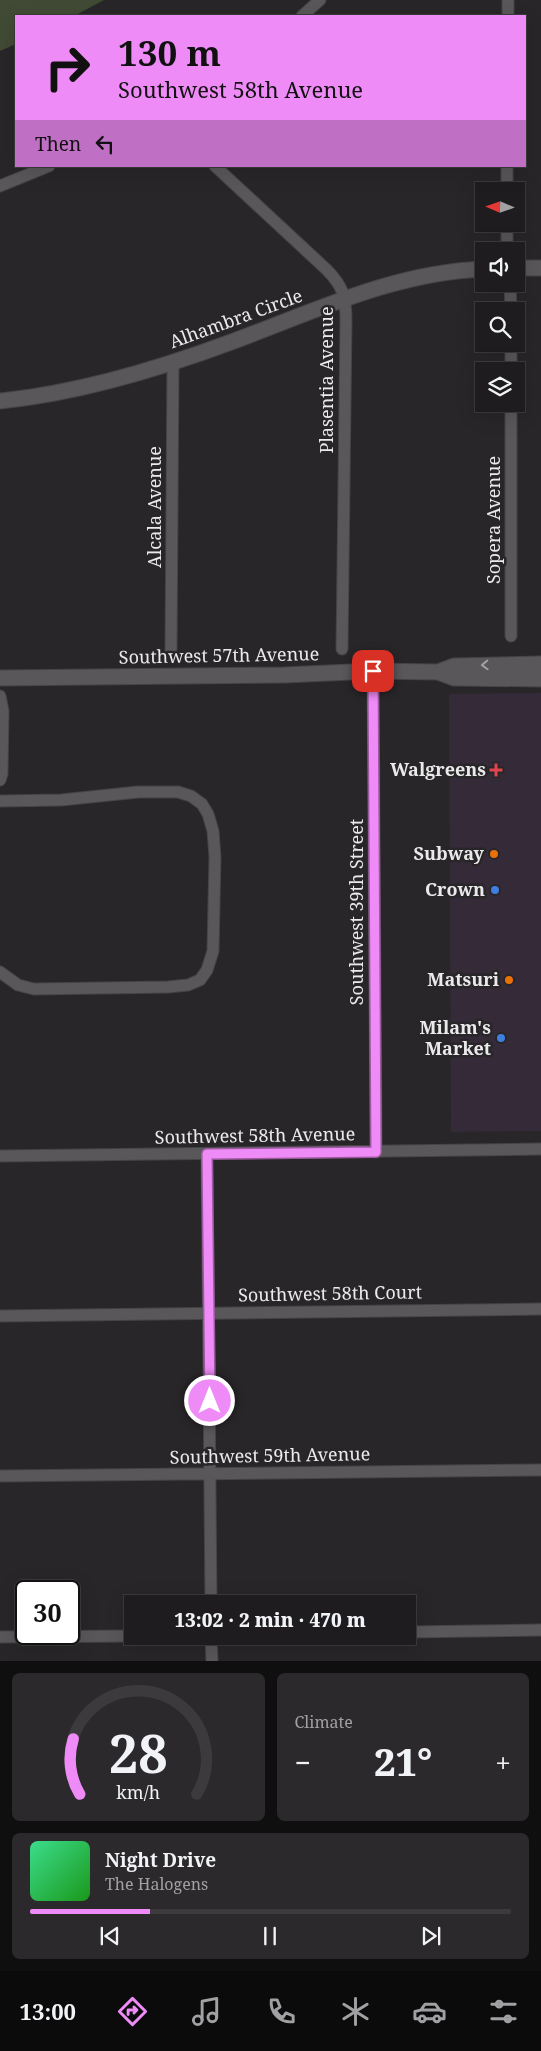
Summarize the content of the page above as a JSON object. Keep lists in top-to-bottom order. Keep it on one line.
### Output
{"streets":{"main road":["Alhambra Circle","Southwest 57th Avenue"],"street":["Plasentia Avenue","Alcala Avenue","Sopera Avenue","Southwest 39th Street","Southwest 58th Avenue","Southwest 58th Court","Southwest 59th Avenue"]},"crossings":[["Alhambra Circle","Plasentia Avenue"],["Alhambra Circle","Alcala Avenue"],["Southwest 57th Avenue","Southwest 39th Street"],["Southwest 39th Street","Southwest 58th Avenue"]],"places":{"health":["Walgreens"],"other":["Subway","Crown","Matsuri","Milam's Market"]},"north":"left","page":{"turn":["130 m","Southwest 58th Avenue"],"then":"Then","limit":"30","trip":"13:02 · 2 min · 470 m","tile":"Climate","heat":["−","21°","+"],"song":["Night Drive","The Halogens"],"tabs":"13:00","gauge":["28","km/h"]}}
